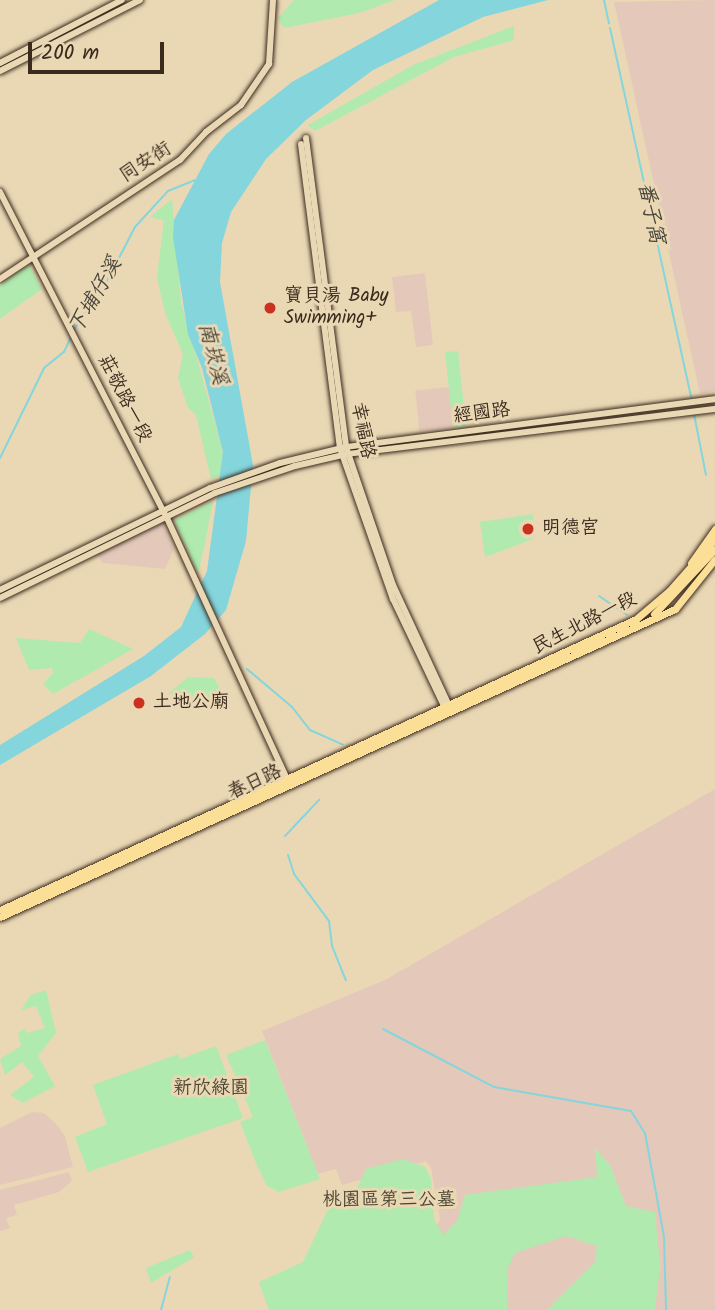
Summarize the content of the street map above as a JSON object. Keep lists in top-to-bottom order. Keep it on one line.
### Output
{"streets":{"main road":["民生北路一段","春日路"],"street":["同安街","莊敬路一段","經國路","幸福路"]},"crossings":[["同安街","莊敬路一段"],["莊敬路一段","經國路"],["莊敬路一段","春日路"],["經國路","幸福路"],["幸福路","春日路"],["民生北路一段","春日路"]],"water":["番子窩","下埔仔溪","南崁溪"],"parks":["新欣綠園","桃園區第三公墓"],"places":["寶貝湯 Baby Swimming+","明德宮","土地公廟"],"scale_bar":"200 m"}
